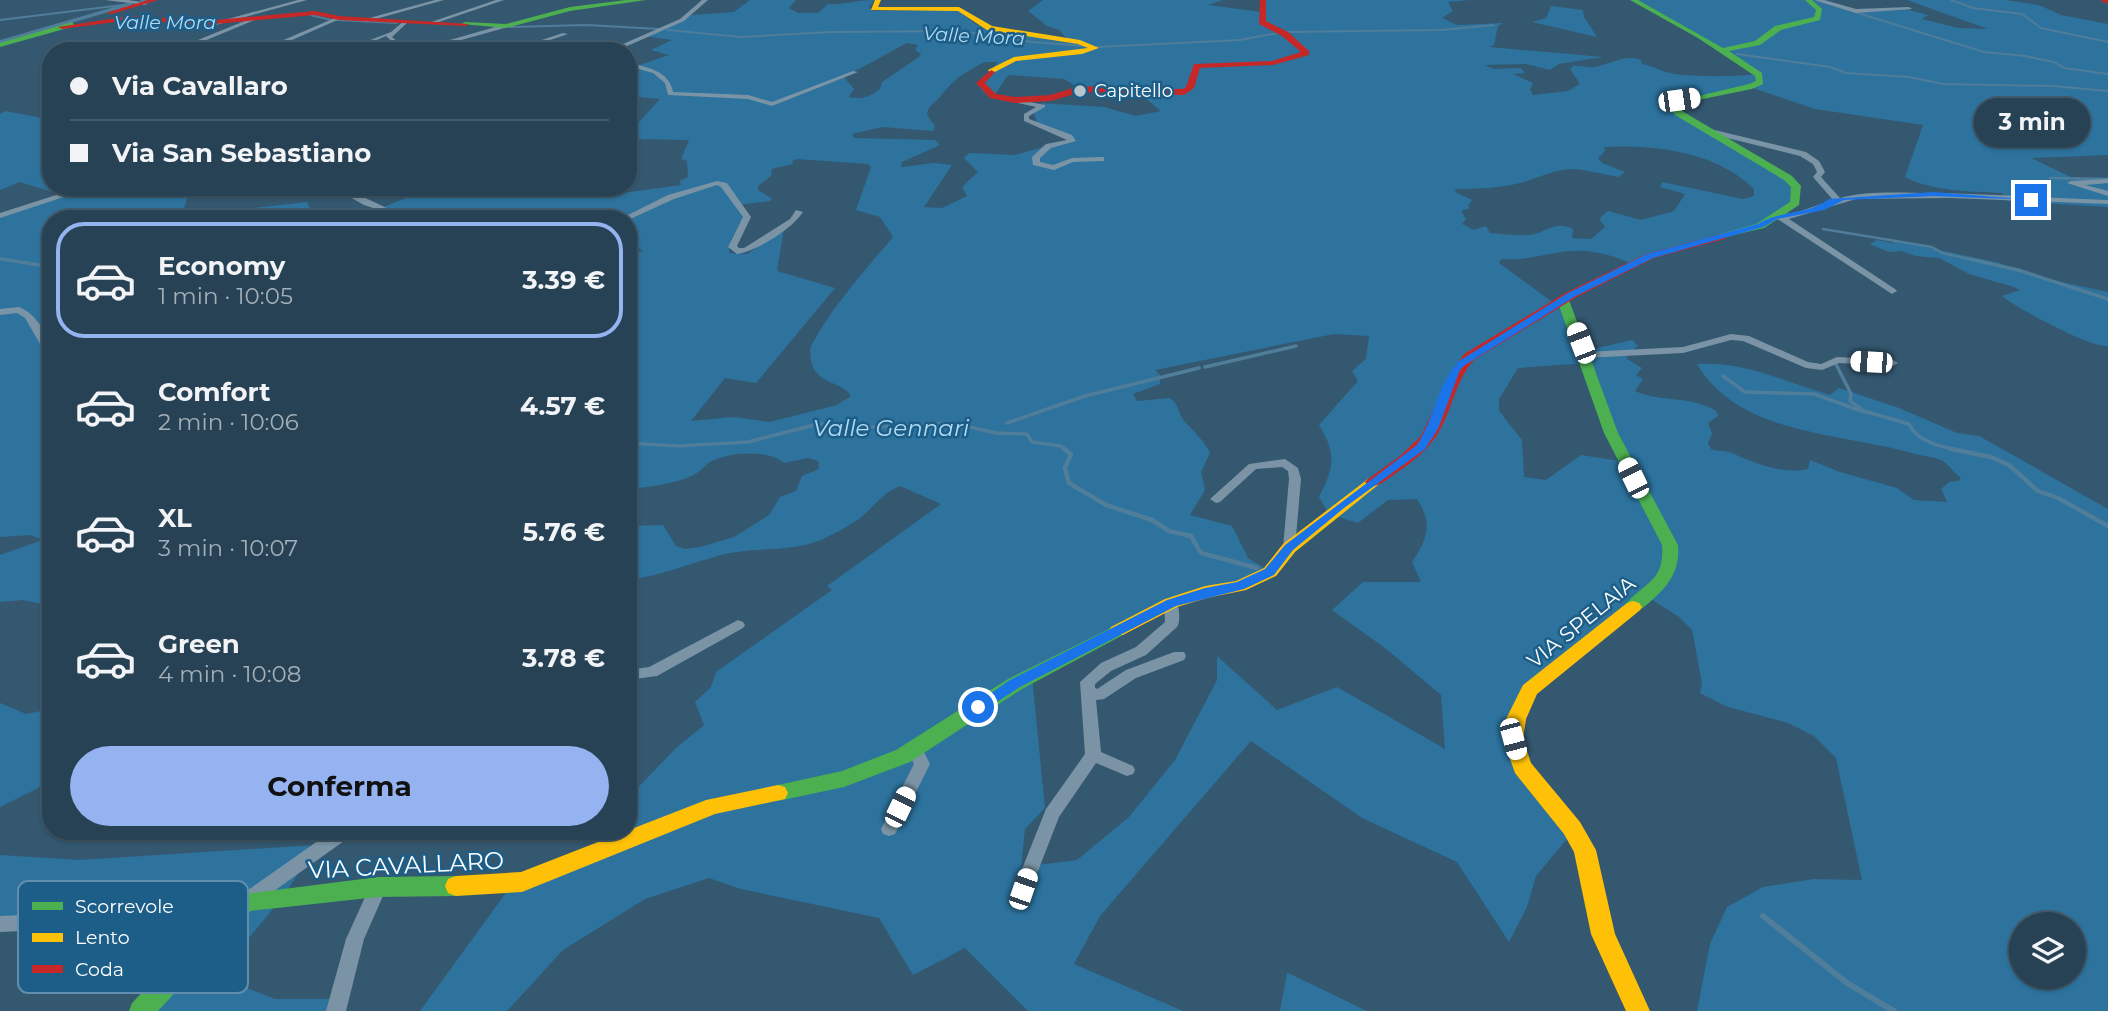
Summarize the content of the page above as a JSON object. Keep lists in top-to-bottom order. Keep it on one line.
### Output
{"streets":{"street":["VIA SPELAIA","VIA CAVALLARO"]},"crossings":[["VIA SPELAIA","VIA CAVALLARO"]],"water":["Valle Mora","Valle Gennari"],"places":["Capitello"],"legend":["Scorrevole","Lento","Coda"],"page":{"banner":["Via Cavallaro","Via San Sebastiano"],"bubble":"3 min","list":[{"name":"Economy","note":"1 min · 10:05","value":"3.39 €"},{"name":"Comfort","note":"2 min · 10:06","value":"4.57 €"},{"name":"XL","note":"3 min · 10:07","value":"5.76 €"},{"name":"Green","note":"4 min · 10:08","value":"3.78 €"}],"buttons":"Conferma"}}
